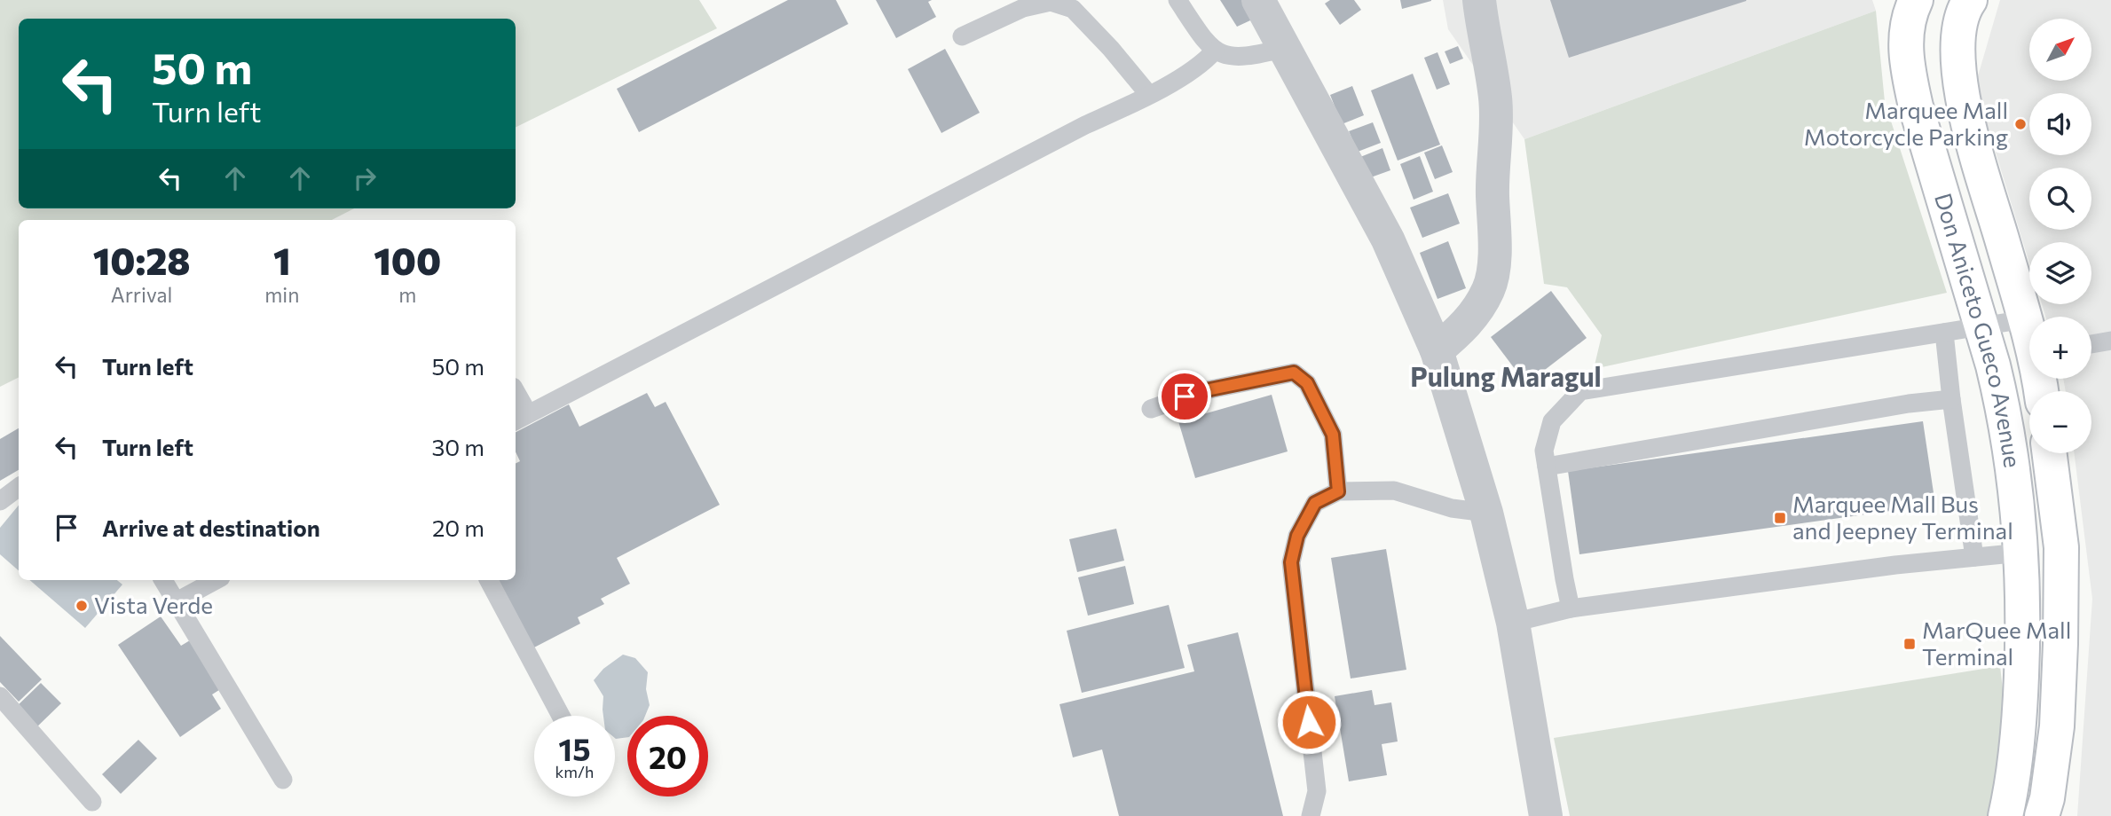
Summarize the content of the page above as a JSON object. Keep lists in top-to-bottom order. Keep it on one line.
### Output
{"streets":{"main road":["Don Aniceto Gueco Avenue"]},"districts":["Pulung Maragul"],"places":{"other":["Marquee Mall Motorcycle Parking","Vista Verde"],"transit":["Marquee Mall Bus and Jeepney Terminal","MarQuee Mall Terminal"]},"north":"top right","page":{"map_buttons":["+","−"],"turn":["50 m","Turn left"],"eta":["10:28","Arrival","1","min","100","m"],"list":[{"name":"Turn left","value":"50 m"},{"name":"Turn left","value":"30 m"},{"name":"Arrive at destination","value":"20 m"}],"speed":"15 km/h","limit":"20"}}
